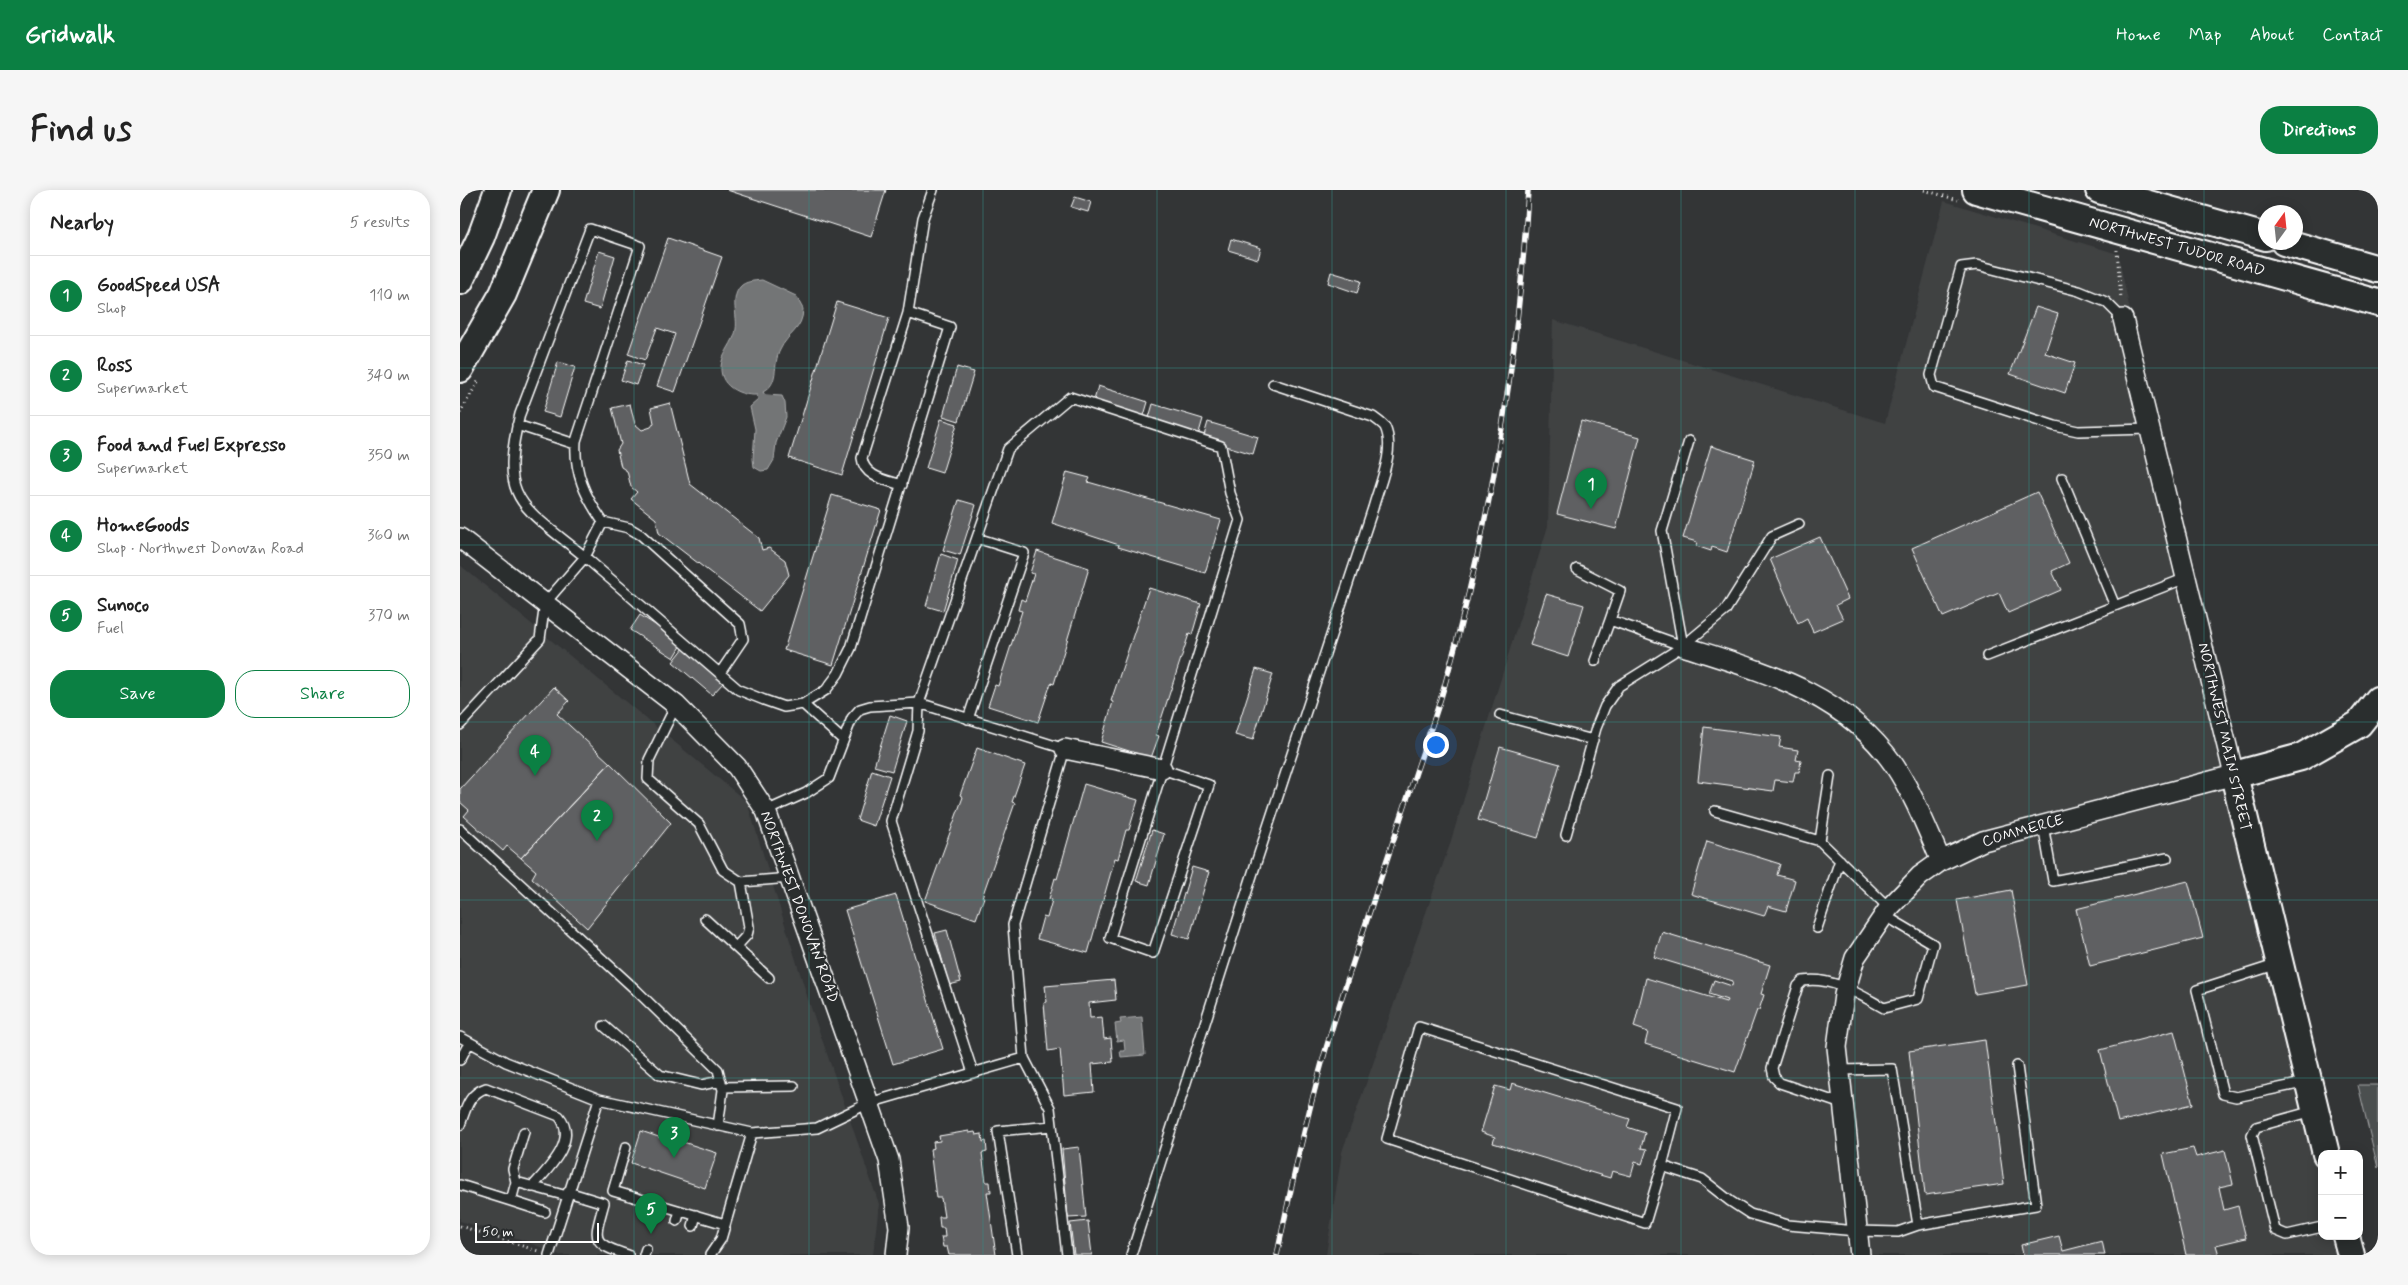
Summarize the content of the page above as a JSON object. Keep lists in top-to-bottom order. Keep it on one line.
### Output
{"streets":{"street":["NORTHWEST TUDOR ROAD","NORTHWEST MAIN STREET","COMMERCE","NORTHWEST DONOVAN ROAD"]},"crossings":[["NORTHWEST MAIN STREET","COMMERCE"]],"scale_bar":"50 m","north":"top","page":{"header":"Gridwalk","nav":["Home","Map","About","Contact"],"buttons":["Directions",["Save","Share"]],"title":"Find us","heading":["Nearby","5 results"],"list":[{"mark":"1","name":"GoodSpeed USA","note":"Shop","value":"110 m"},{"mark":"2","name":"Ross","note":"Supermarket","value":"340 m"},{"mark":"3","name":"Food and Fuel Expresso","note":"Supermarket","value":"350 m"},{"mark":"4","name":"HomeGoods","note":"Shop · Northwest Donovan Road","value":"360 m"},{"mark":"5","name":"Sunoco","note":"Fuel","value":"370 m"}],"pins":["1","4","2","3","5"],"map_buttons":["+","−"],"scale":"50 m"}}
